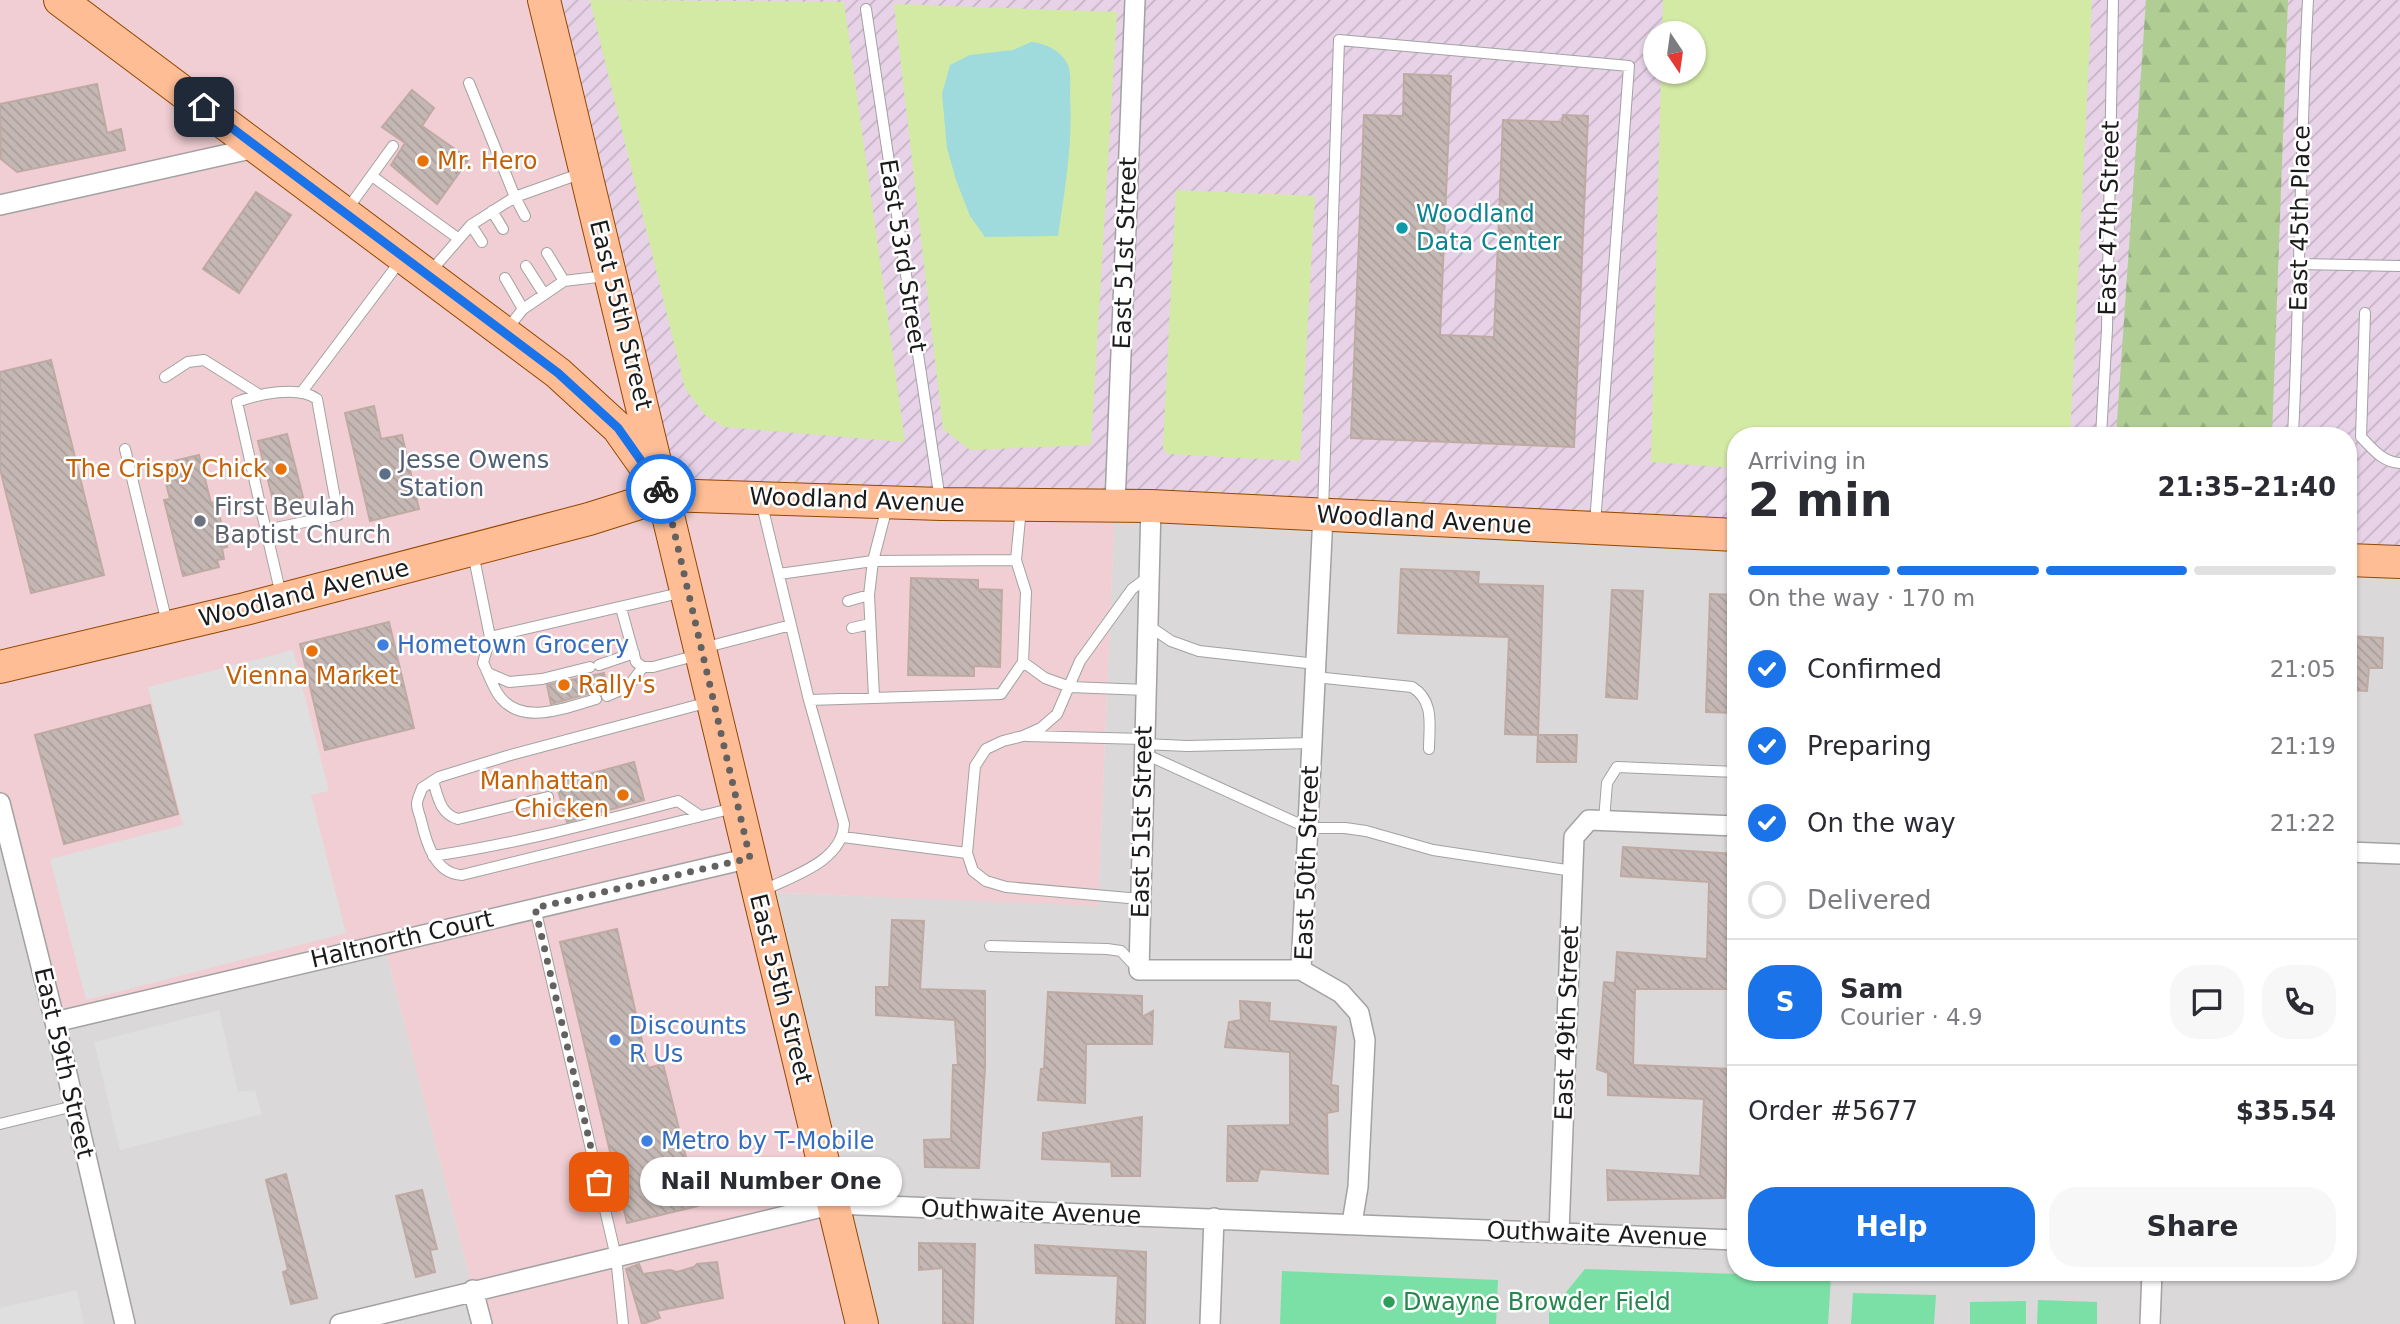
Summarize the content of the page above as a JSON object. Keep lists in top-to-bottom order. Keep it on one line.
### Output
{"streets":{"main road":["East 55th Street","Woodland Avenue"],"street":["East 51st Street","East 50th Street","Haltnorth Court","East 49th Street","East 59th Street","Outhwaite Avenue"],"lane":["East 47th Street","East 45th Place","East 53rd Street"]},"crossings":[["East 51st Street","Woodland Avenue"],["East 53rd Street","Woodland Avenue"],["East 55th Street","Woodland Avenue"],["East 55th Street","Haltnorth Court"],["East 55th Street","Outhwaite Avenue"],["Woodland Avenue","East 50th Street"],["East 50th Street","Outhwaite Avenue"],["Haltnorth Court","East 59th Street"],["East 49th Street","Outhwaite Avenue"]],"places":["Mr. Hero","Woodland Data Center","The Crispy Chick","Jesse Owens Station","First Beulah Baptist Church","Hometown Grocery","Vienna Market","Rally's","Manhattan Chicken","Discounts R Us","Metro by T-Mobile","Nail Number One","Dwayne Browder Field"],"north":"bottom","page":{"heading":["2 min","Arriving in","21:35–21:40"],"panel":["Sam","Courier · 4.9","Order #5677","$35.54"],"bar":"On the way · 170 m","list":[["Confirmed","21:05"],["Preparing","21:19"],["On the way","21:22"],"Delivered"],"round":"S","bubble":"Nail Number One","buttons":["Help","Share"]}}
